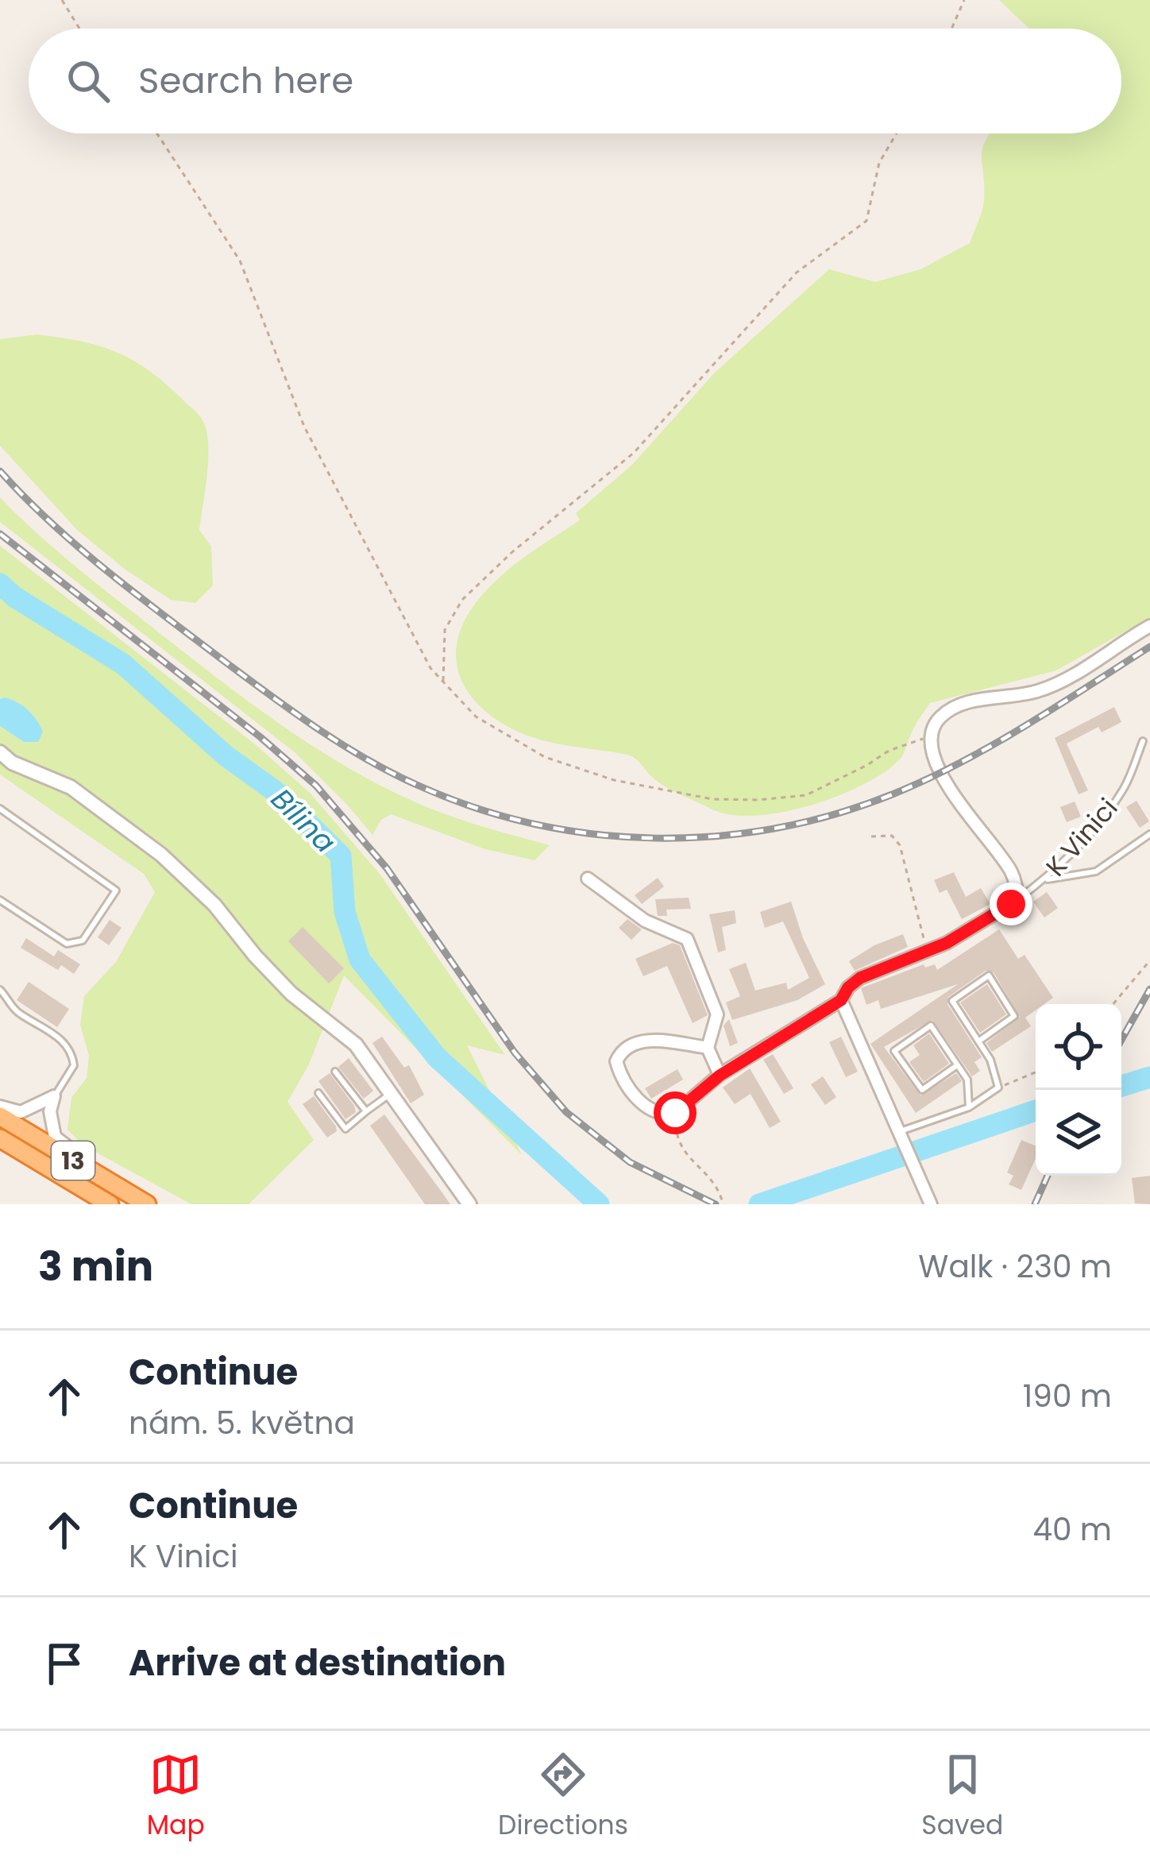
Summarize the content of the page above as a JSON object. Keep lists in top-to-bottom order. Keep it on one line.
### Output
{"streets":{"highway":["13"],"street":["K Vinici"]},"water":["Bílina"],"page":{"search":"Search here","heading":["3 min","Walk · 230 m"],"list":[["Continue","nám. 5. května","190 m"],["Continue","K Vinici","40 m"],"Arrive at destination"],"nav":["Map","Directions","Saved"]}}
